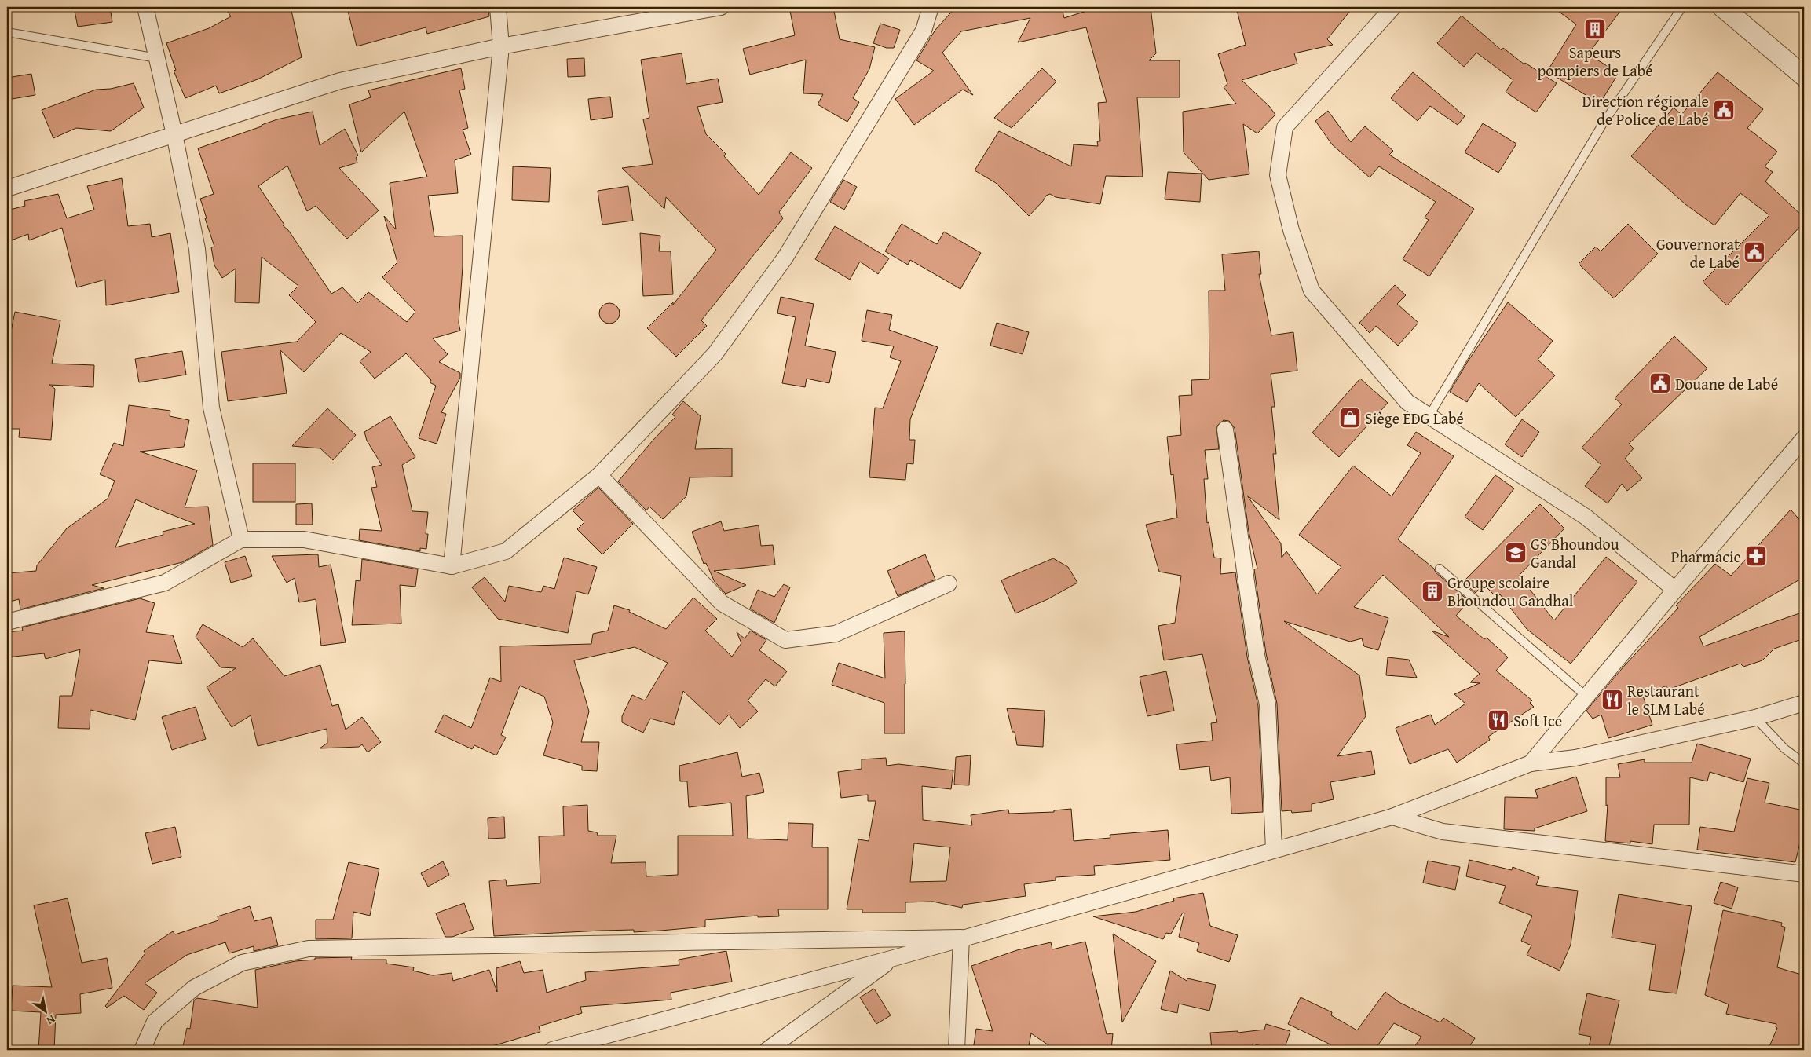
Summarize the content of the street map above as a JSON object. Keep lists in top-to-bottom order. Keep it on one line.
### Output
{"places":{"building":["Sapeurs pompiers de Labé","Groupe scolaire Bhoundou Gandhal"],"public building":["Direction régionale de Police de Labé","Gouvernorat de Labé","Douane de Labé"],"shop":["Siège EDG Labé"],"school or university":["GS Bhoundou Gandal"],"pharmacy":["Pharmacie"],"restaurant":["Restaurant le SLM Labé","Soft Ice"]},"north":"bottom right"}
